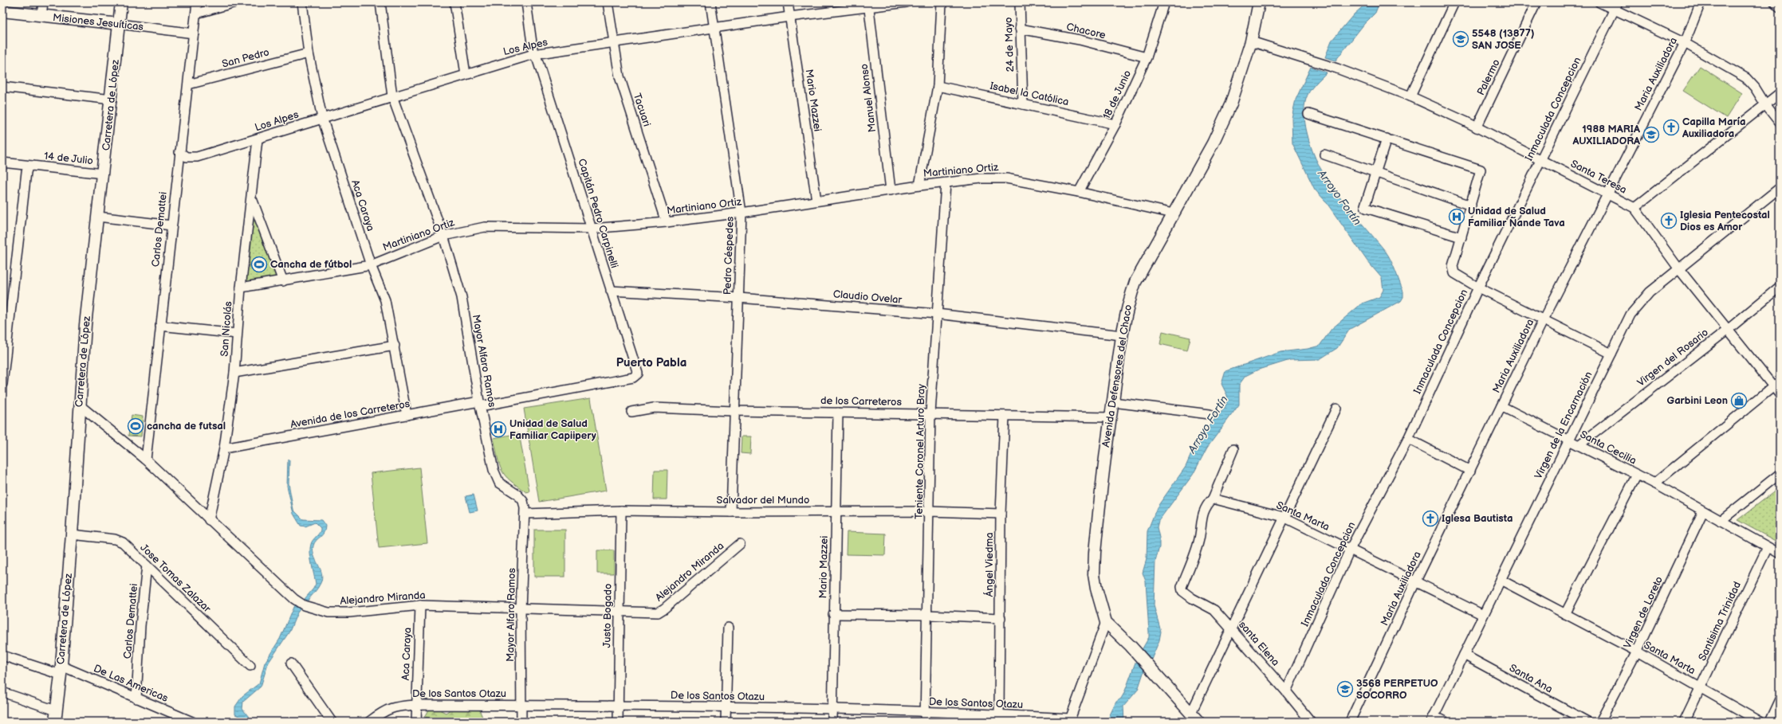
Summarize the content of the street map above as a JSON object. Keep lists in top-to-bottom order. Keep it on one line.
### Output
{"streets":{"main road":["Misiones Jesuíticas","Carretera de López","Avenida Defensores del Chaco"],"street":["Chacore","24 de Mayo","Los Alpes","San Pedro","Maria Auxiliadora","Palermo","Isabel la Católica","18 de Junio","Manuel Alonso","Mario Mazzei","Inmaculada Concepcion","Tacuari","14 de Julio","Martiniano Ortiz","Santa Teresa","Aca Caraya","Capitán Pedro Carpinelli","Carlos Demattei","Pedro Céspedes","Claudio Ovelar","San Nicolás","Virgen del Rosario","Mayor Alfaro Ramos","de los Carreteros","Avenida de los Carreteros","Virgen de la Encarnación","Santa Cecilia","Teniente Coronel Arturo Bray","Salvador del Mundo","Santa Marta","Ángel Viedma","Alejandro Miranda","Jose Tomas Zalazar","Virgen de Loreto","Justo Bogado","Santisima Trinidad","santa Elena","Santa Ana","De Las Americas","De los Santos Otazu"]},"crossings":[["Misiones Jesuíticas","Carretera de López"],["Misiones Jesuíticas","Carlos Demattei"],["Chacore","24 de Mayo"],["Chacore","18 de Junio"],["24 de Mayo","Isabel la Católica"],["Los Alpes","Manuel Alonso"],["Los Alpes","Mario Mazzei"],["Los Alpes","Tacuari"],["Los Alpes","Aca Caraya"],["Los Alpes","Capitán Pedro Carpinelli"],["Los Alpes","Carlos Demattei"],["Los Alpes","Pedro Céspedes"],["Los Alpes","San Nicolás"],["Los Alpes","Mayor Alfaro Ramos"],["San Pedro","Aca Caraya"],["San Pedro","Carlos Demattei"],["Maria Auxiliadora","Santa Teresa"],["Maria Auxiliadora","Santa Cecilia"],["Maria Auxiliadora","Santa Marta"],["Palermo","Santa Teresa"],["Isabel la Católica","18 de Junio"],["18 de Junio","Martiniano Ortiz"],["Manuel Alonso","Martiniano Ortiz"],["Mario Mazzei","Martiniano Ortiz"],["Mario Mazzei","de los Carreteros"],["Mario Mazzei","Salvador del Mundo"],["Mario Mazzei","De los Santos Otazu"],["Carretera de López","14 de Julio"],["Carretera de López","Alejandro Miranda"],["Carretera de López","Jose Tomas Zalazar"],["Carretera de López","De Las Americas"],["Inmaculada Concepcion","Santa Teresa"],["Inmaculada Concepcion","Santa Marta"],["Inmaculada Concepcion","santa Elena"],["Tacuari","Martiniano Ortiz"],["Martiniano Ortiz","Aca Caraya"],["Martiniano Ortiz","Capitán Pedro Carpinelli"],["Martiniano Ortiz","Pedro Céspedes"],["Martiniano Ortiz","San Nicolás"],["Martiniano Ortiz","Mayor Alfaro Ramos"],["Martiniano Ortiz","Avenida Defensores del Chaco"],["Martiniano Ortiz","Teniente Coronel Arturo Bray"],["Santa Teresa","Virgen del Rosario"],["Santa Teresa","Avenida Defensores del Chaco"],["Santa Teresa","Virgen de la Encarnación"],["Aca Caraya","Avenida de los Carreteros"],["Aca Caraya","Alejandro Miranda"],["Aca Caraya","De los Santos Otazu"],["Capitán Pedro Carpinelli","Claudio Ovelar"],["Capitán Pedro Carpinelli","Avenida de los Carreteros"],["Carlos Demattei","Alejandro Miranda"],["Carlos Demattei","Jose Tomas Zalazar"],["Carlos Demattei","De Las Americas"],["Pedro Céspedes","Claudio Ovelar"],["Pedro Céspedes","de los Carreteros"],["Pedro Céspedes","Salvador del Mundo"],["Claudio Ovelar","Avenida Defensores del Chaco"],["Claudio Ovelar","Teniente Coronel Arturo Bray"],["San Nicolás","Avenida de los Carreteros"],["San Nicolás","Alejandro Miranda"],["Virgen del Rosario","Santa Cecilia"],["Mayor Alfaro Ramos","Avenida de los Carreteros"],["Mayor Alfaro Ramos","Salvador del Mundo"],["Mayor Alfaro Ramos","Alejandro Miranda"],["Mayor Alfaro Ramos","De los Santos Otazu"],["Avenida Defensores del Chaco","de los Carreteros"],["de los Carreteros","Teniente Coronel Arturo Bray"],["de los Carreteros","Ángel Viedma"],["Virgen de la Encarnación","Santa Cecilia"],["Virgen de la Encarnación","Santa Marta"],["Virgen de la Encarnación","Santa Ana"],["Santa Cecilia","Virgen de Loreto"],["Teniente Coronel Arturo Bray","Salvador del Mundo"],["Teniente Coronel Arturo Bray","De los Santos Otazu"],["Salvador del Mundo","Ángel Viedma"],["Salvador del Mundo","Justo Bogado"],["Santa Marta","Virgen de Loreto"],["Santa Marta","Santisima Trinidad"],["Santa Marta","santa Elena"],["Ángel Viedma","De los Santos Otazu"],["Alejandro Miranda","Justo Bogado"],["Justo Bogado","De los Santos Otazu"]],"districts":["Puerto Pabla"],"water":["Arroyo Fortín"],"places":{"school or university":["5548 (13877) SAN JOSE","1988 MARIA AUXILIADORA","3568 PERPETUO SOCORRO"],"church":["Capilla María Auxiliadora","Iglesia Pentecostal Dios es Amor","Iglesa Bautista"],"hospital":["Unidad de Salud Familiar Ñande Tava","Unidad de Salud Familiar Capiipery"],"sports":["Cancha de fútbol","cancha de futsal"],"shop":["Garbini Leon"]}}
